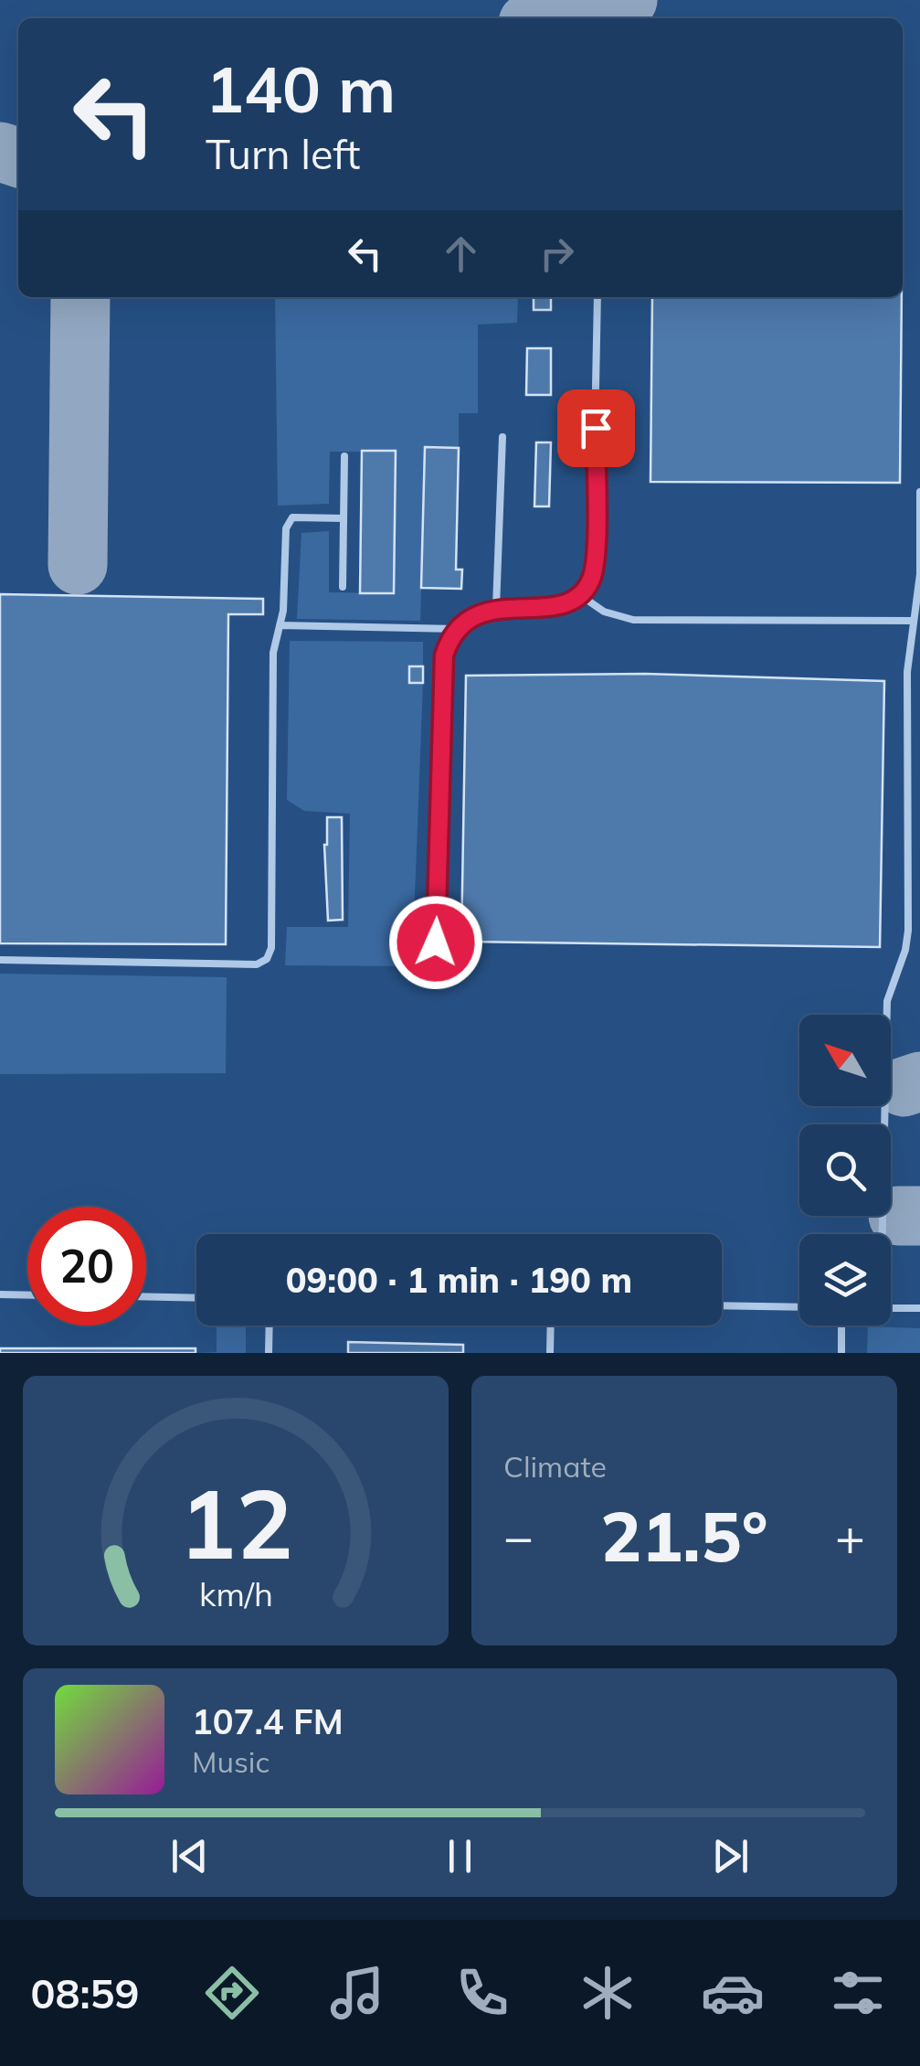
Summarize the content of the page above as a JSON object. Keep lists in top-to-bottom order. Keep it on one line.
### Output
{"north":"top left","page":{"turn":["140 m","Turn left"],"limit":"20","trip":"09:00 · 1 min · 190 m","tile":"Climate","heat":["−","21.5°","+"],"song":["107.4 FM","Music"],"tabs":"08:59","gauge":["12","km/h"]}}
